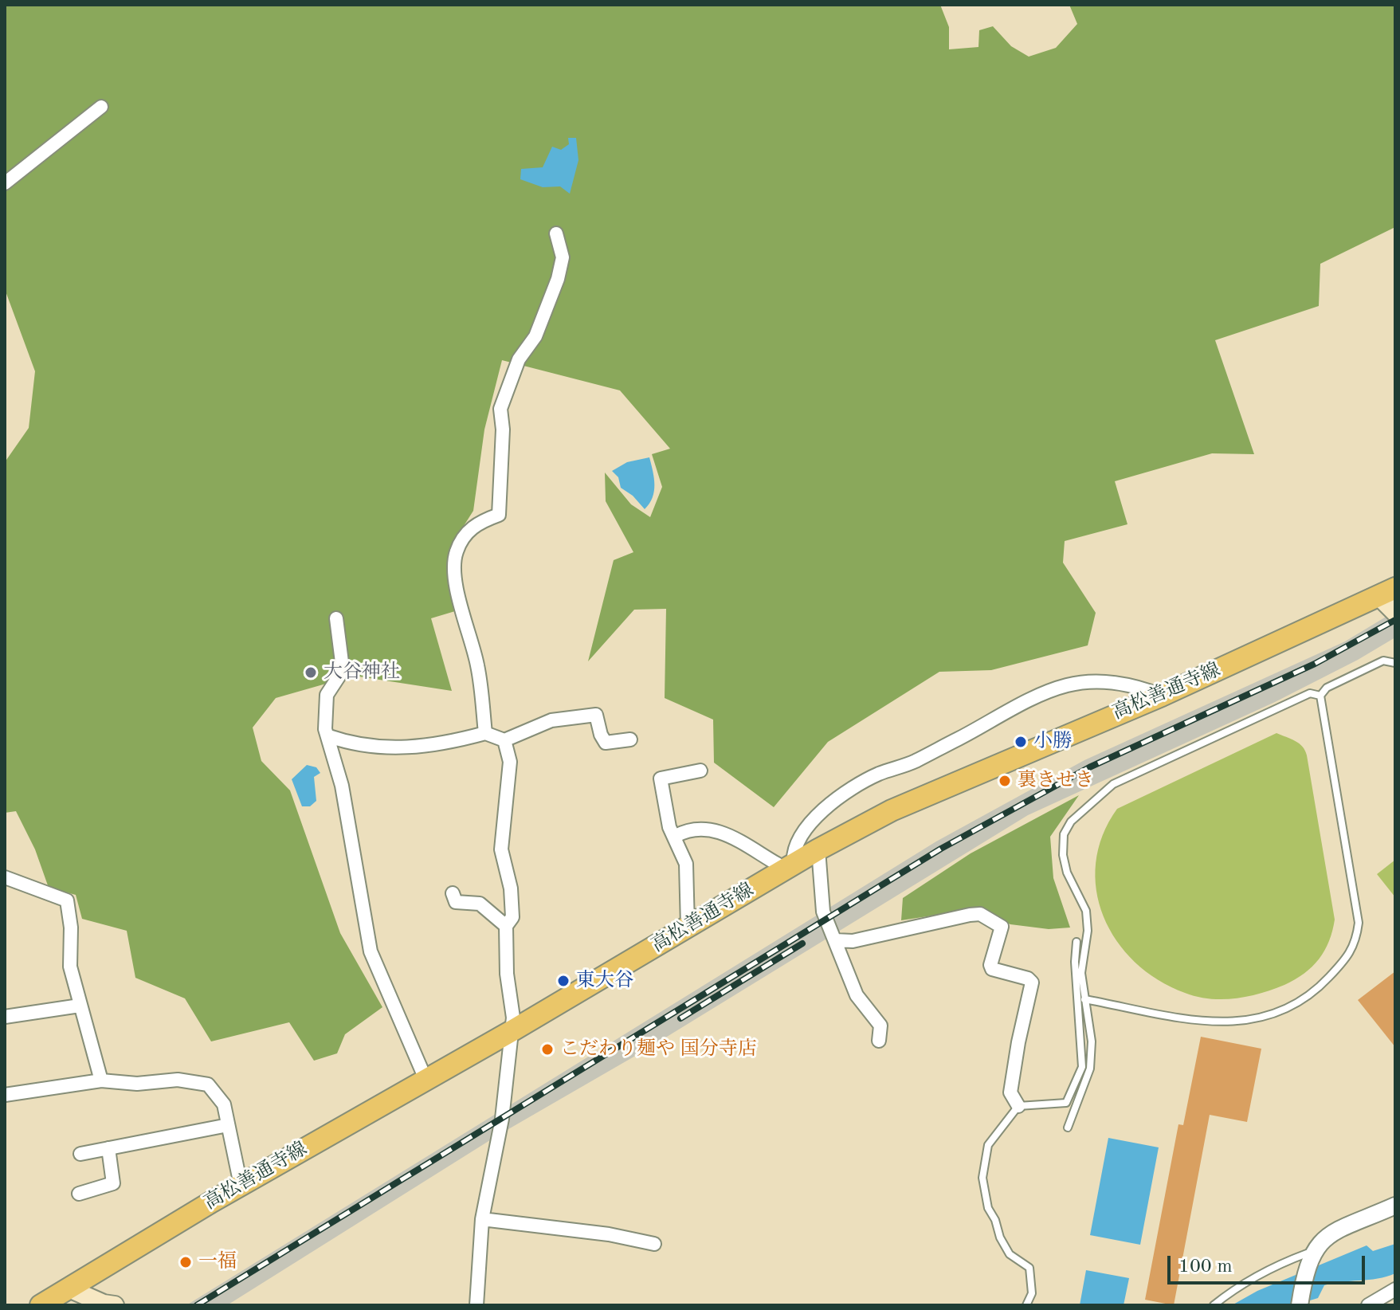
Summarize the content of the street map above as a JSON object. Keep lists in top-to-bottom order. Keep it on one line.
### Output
{"streets":{"main road":["高松善通寺線"]},"places":["大谷神社","小勝","裏きせき","東大谷","こだわり麺や 国分寺店","一福"],"scale_bar":"100 m"}
